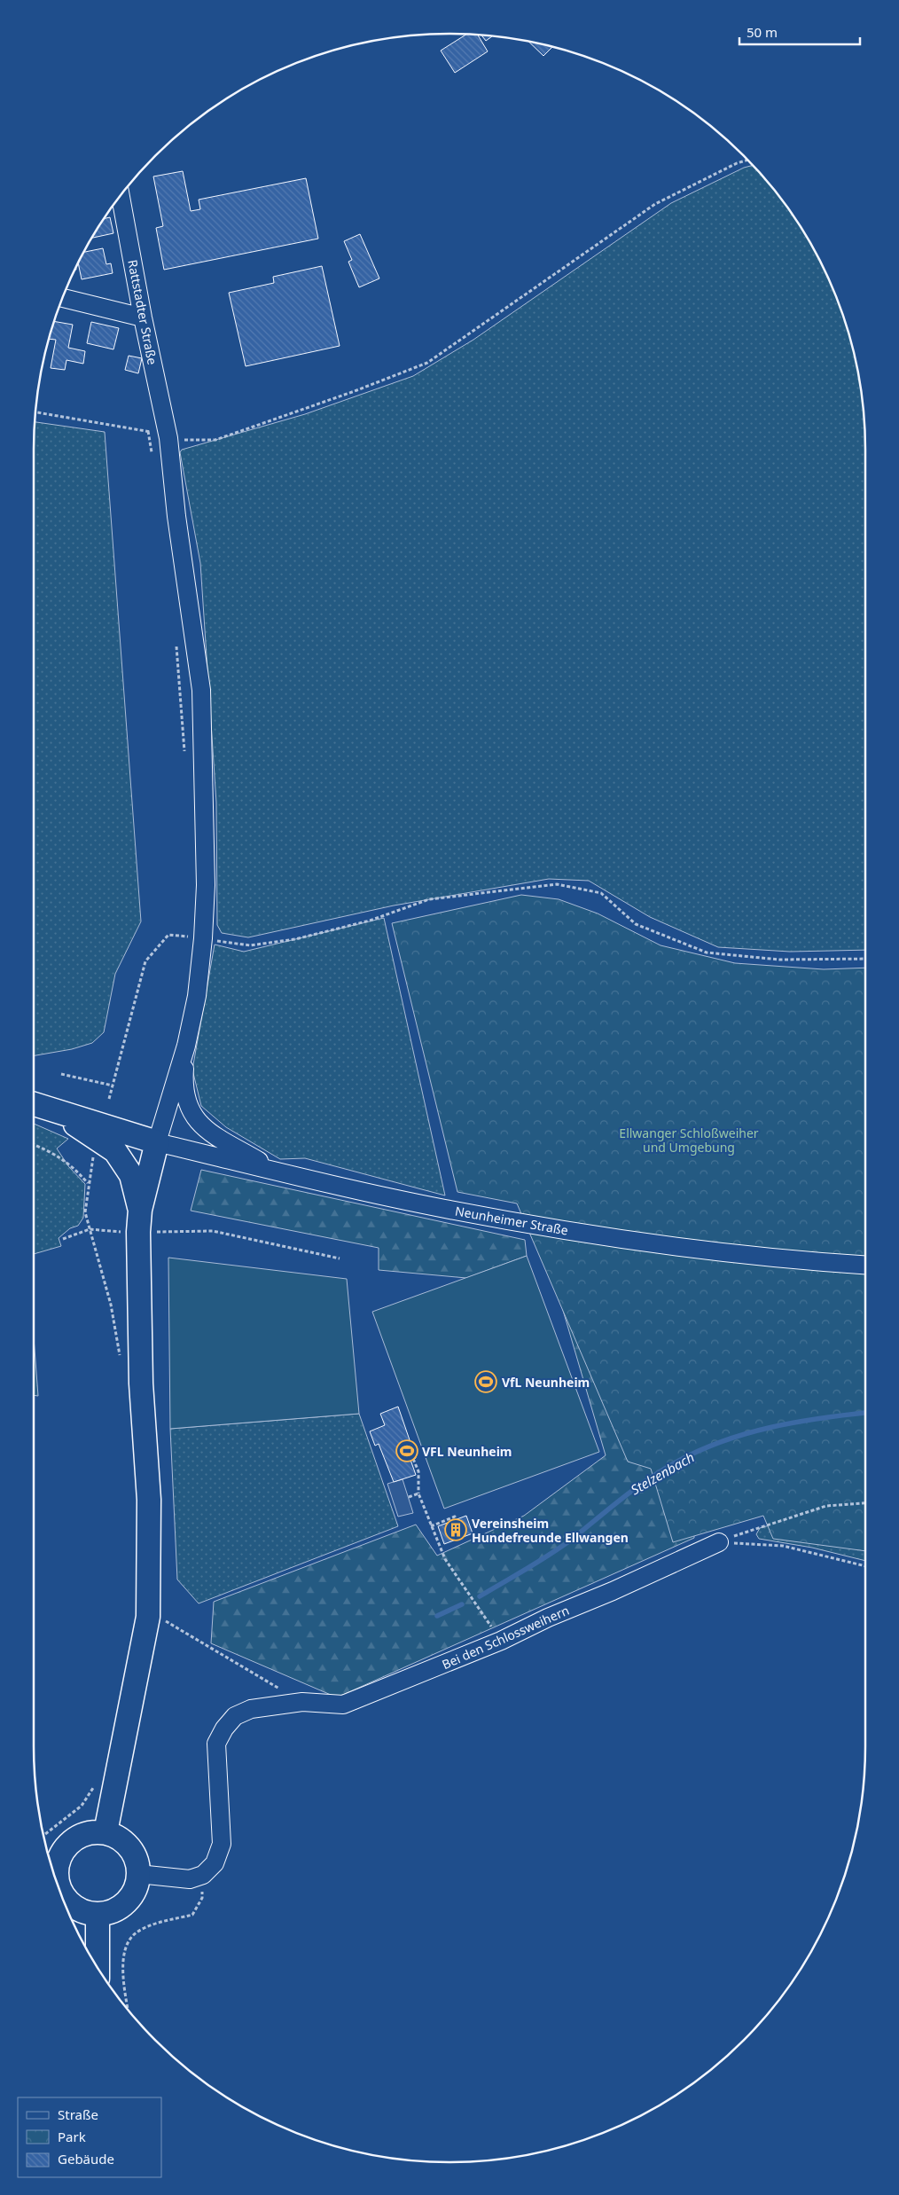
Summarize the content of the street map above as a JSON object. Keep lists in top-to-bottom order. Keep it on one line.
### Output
{"streets":{"street":["Rattstadter Straße","Neunheimer Straße","Bei den Schlossweihern"]},"water":["Stelzenbach"],"parks":["Ellwanger Schloßweiher und Umgebung"],"places":{"sports":["VfL Neunheim","VFL Neunheim"],"building":["Vereinsheim Hundefreunde Ellwangen"]},"legend":["Straße","Park","Gebäude"],"scale_bar":"50 m"}
